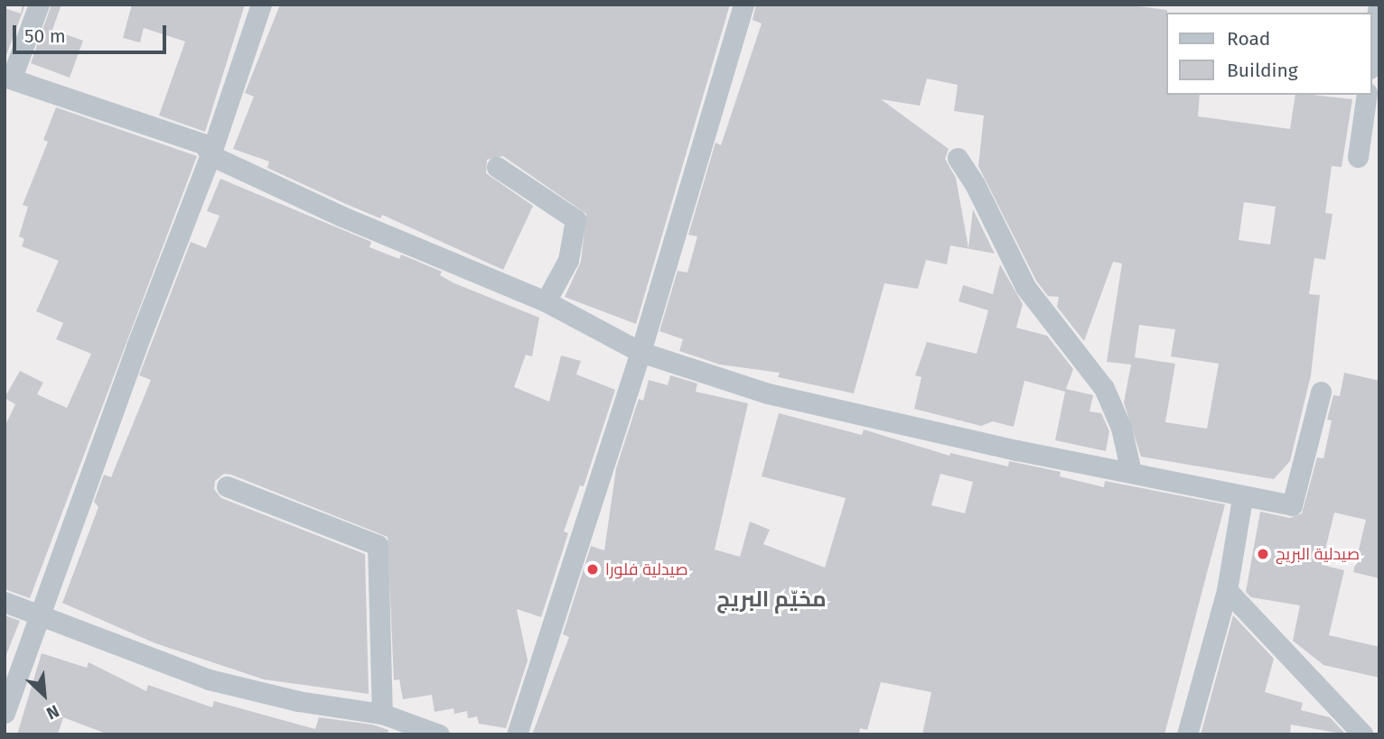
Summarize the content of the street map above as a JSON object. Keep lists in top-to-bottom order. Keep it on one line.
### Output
{"districts":["مخيّم البريج"],"places":["صيدلية البريج","صيدلية فلورا"],"legend":["Road","Building"],"scale_bar":"50 m","north":"bottom right"}
